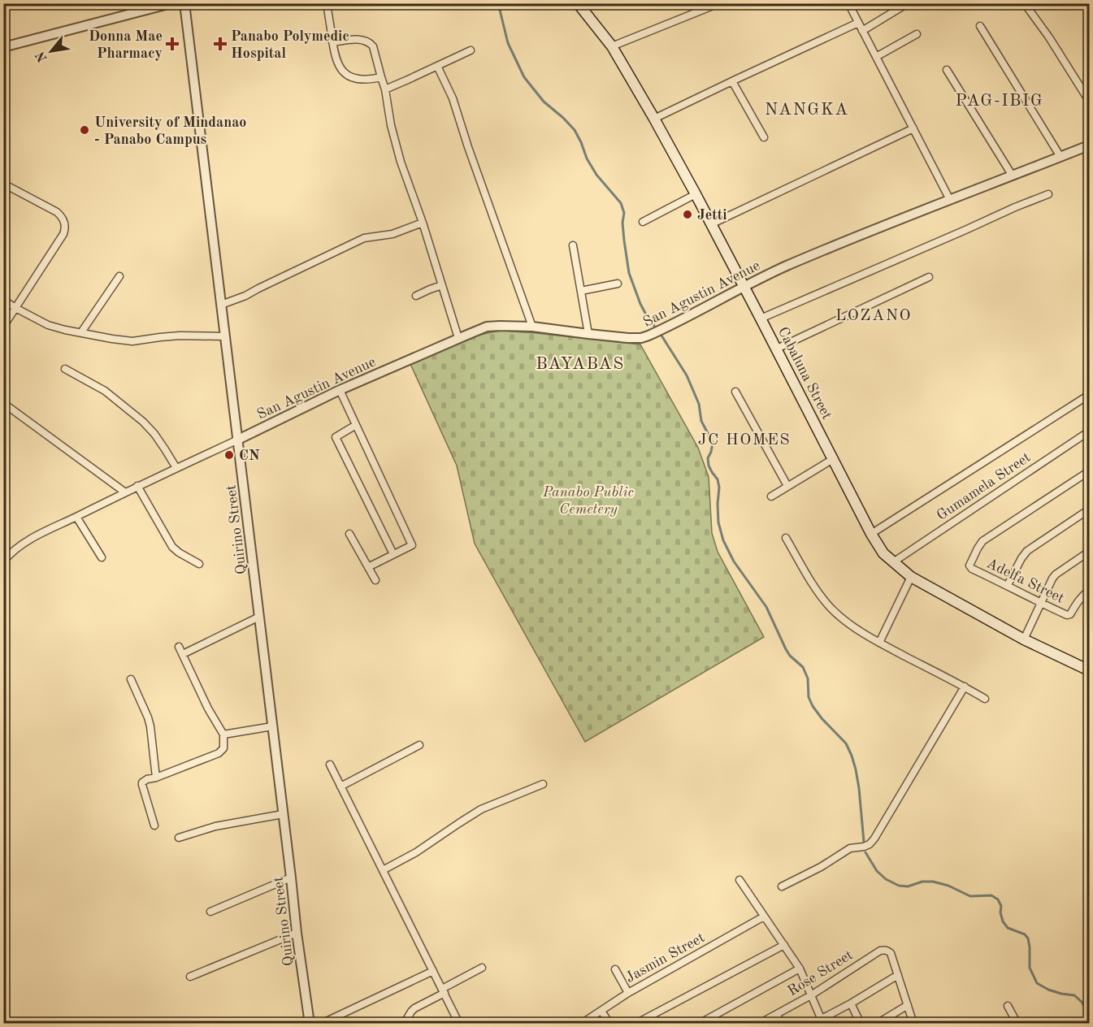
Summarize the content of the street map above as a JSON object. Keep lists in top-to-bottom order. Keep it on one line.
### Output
{"streets":{"main road":["Cabaluna Street"],"street":["San Agustin Avenue","Gumamela Street","Quirino Street","Adelfa Street","Jasmin Street","Rose Street"]},"crossings":[["San Agustin Avenue","Cabaluna Street"],["San Agustin Avenue","Quirino Street"],["Cabaluna Street","Gumamela Street"]],"districts":["PAG-IBIG","NANGKA","LOZANO","BAYABAS","JC HOMES"],"parks":["Panabo Public Cemetery"],"places":{"health":["Donna Mae Pharmacy","Panabo Polymedic Hospital"],"other":["University of Mindanao - Panabo Campus","Jetti","CN"]},"north":"bottom left"}
